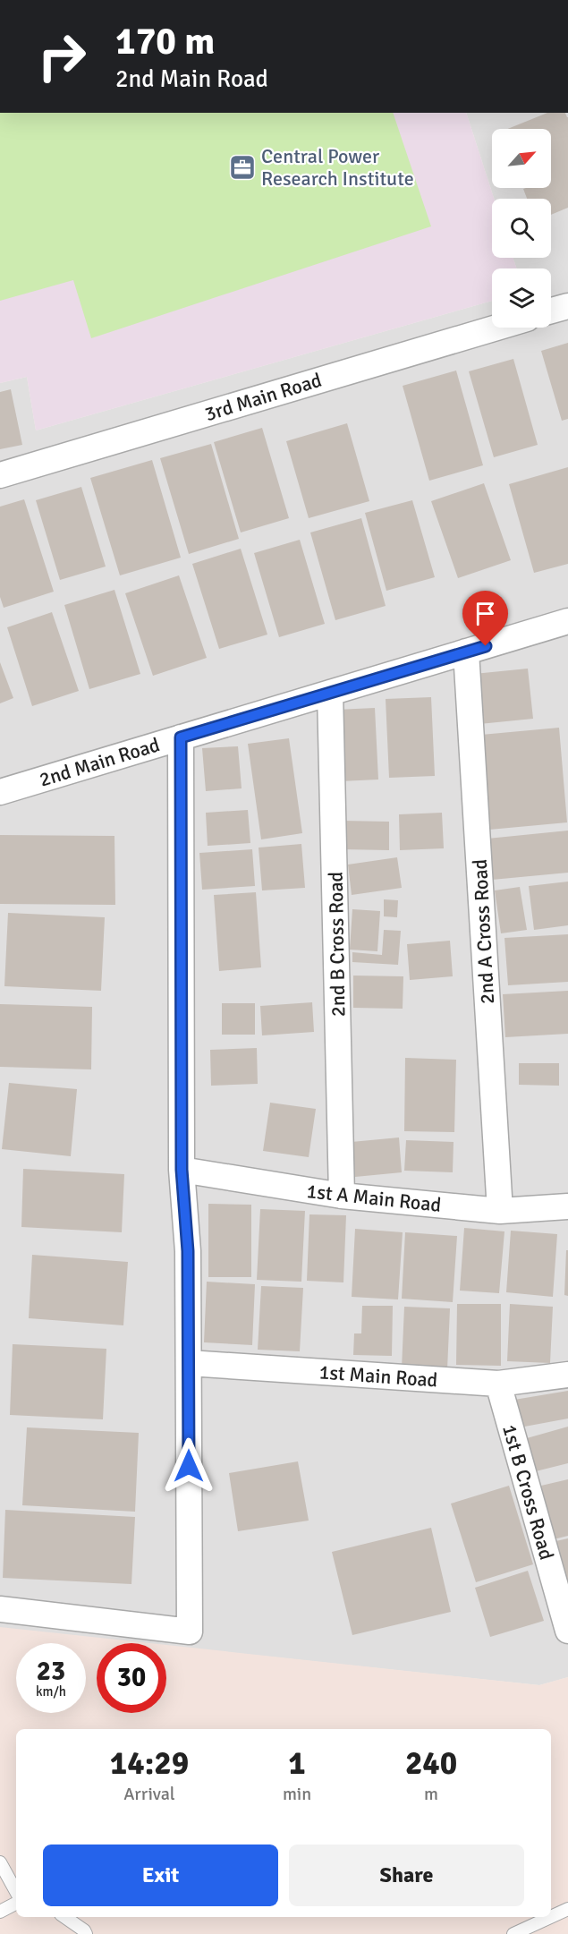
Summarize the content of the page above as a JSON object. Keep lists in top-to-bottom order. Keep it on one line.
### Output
{"streets":{"street":["3rd Main Road","2nd Main Road","2nd A Cross Road","2nd B Cross Road","1st A Main Road","1st Main Road","1st B Cross Road"]},"crossings":[["2nd Main Road","2nd A Cross Road"],["2nd Main Road","2nd B Cross Road"],["2nd A Cross Road","1st A Main Road"],["2nd B Cross Road","1st A Main Road"],["1st Main Road","1st B Cross Road"]],"places":{"office":["Central Power Research Institute"]},"north":"top right","page":{"turn":["170 m","2nd Main Road"],"speed":"23 km/h","limit":"30","eta":["14:29","Arrival","1","min","240","m"],"buttons":["Exit","Share"]}}
